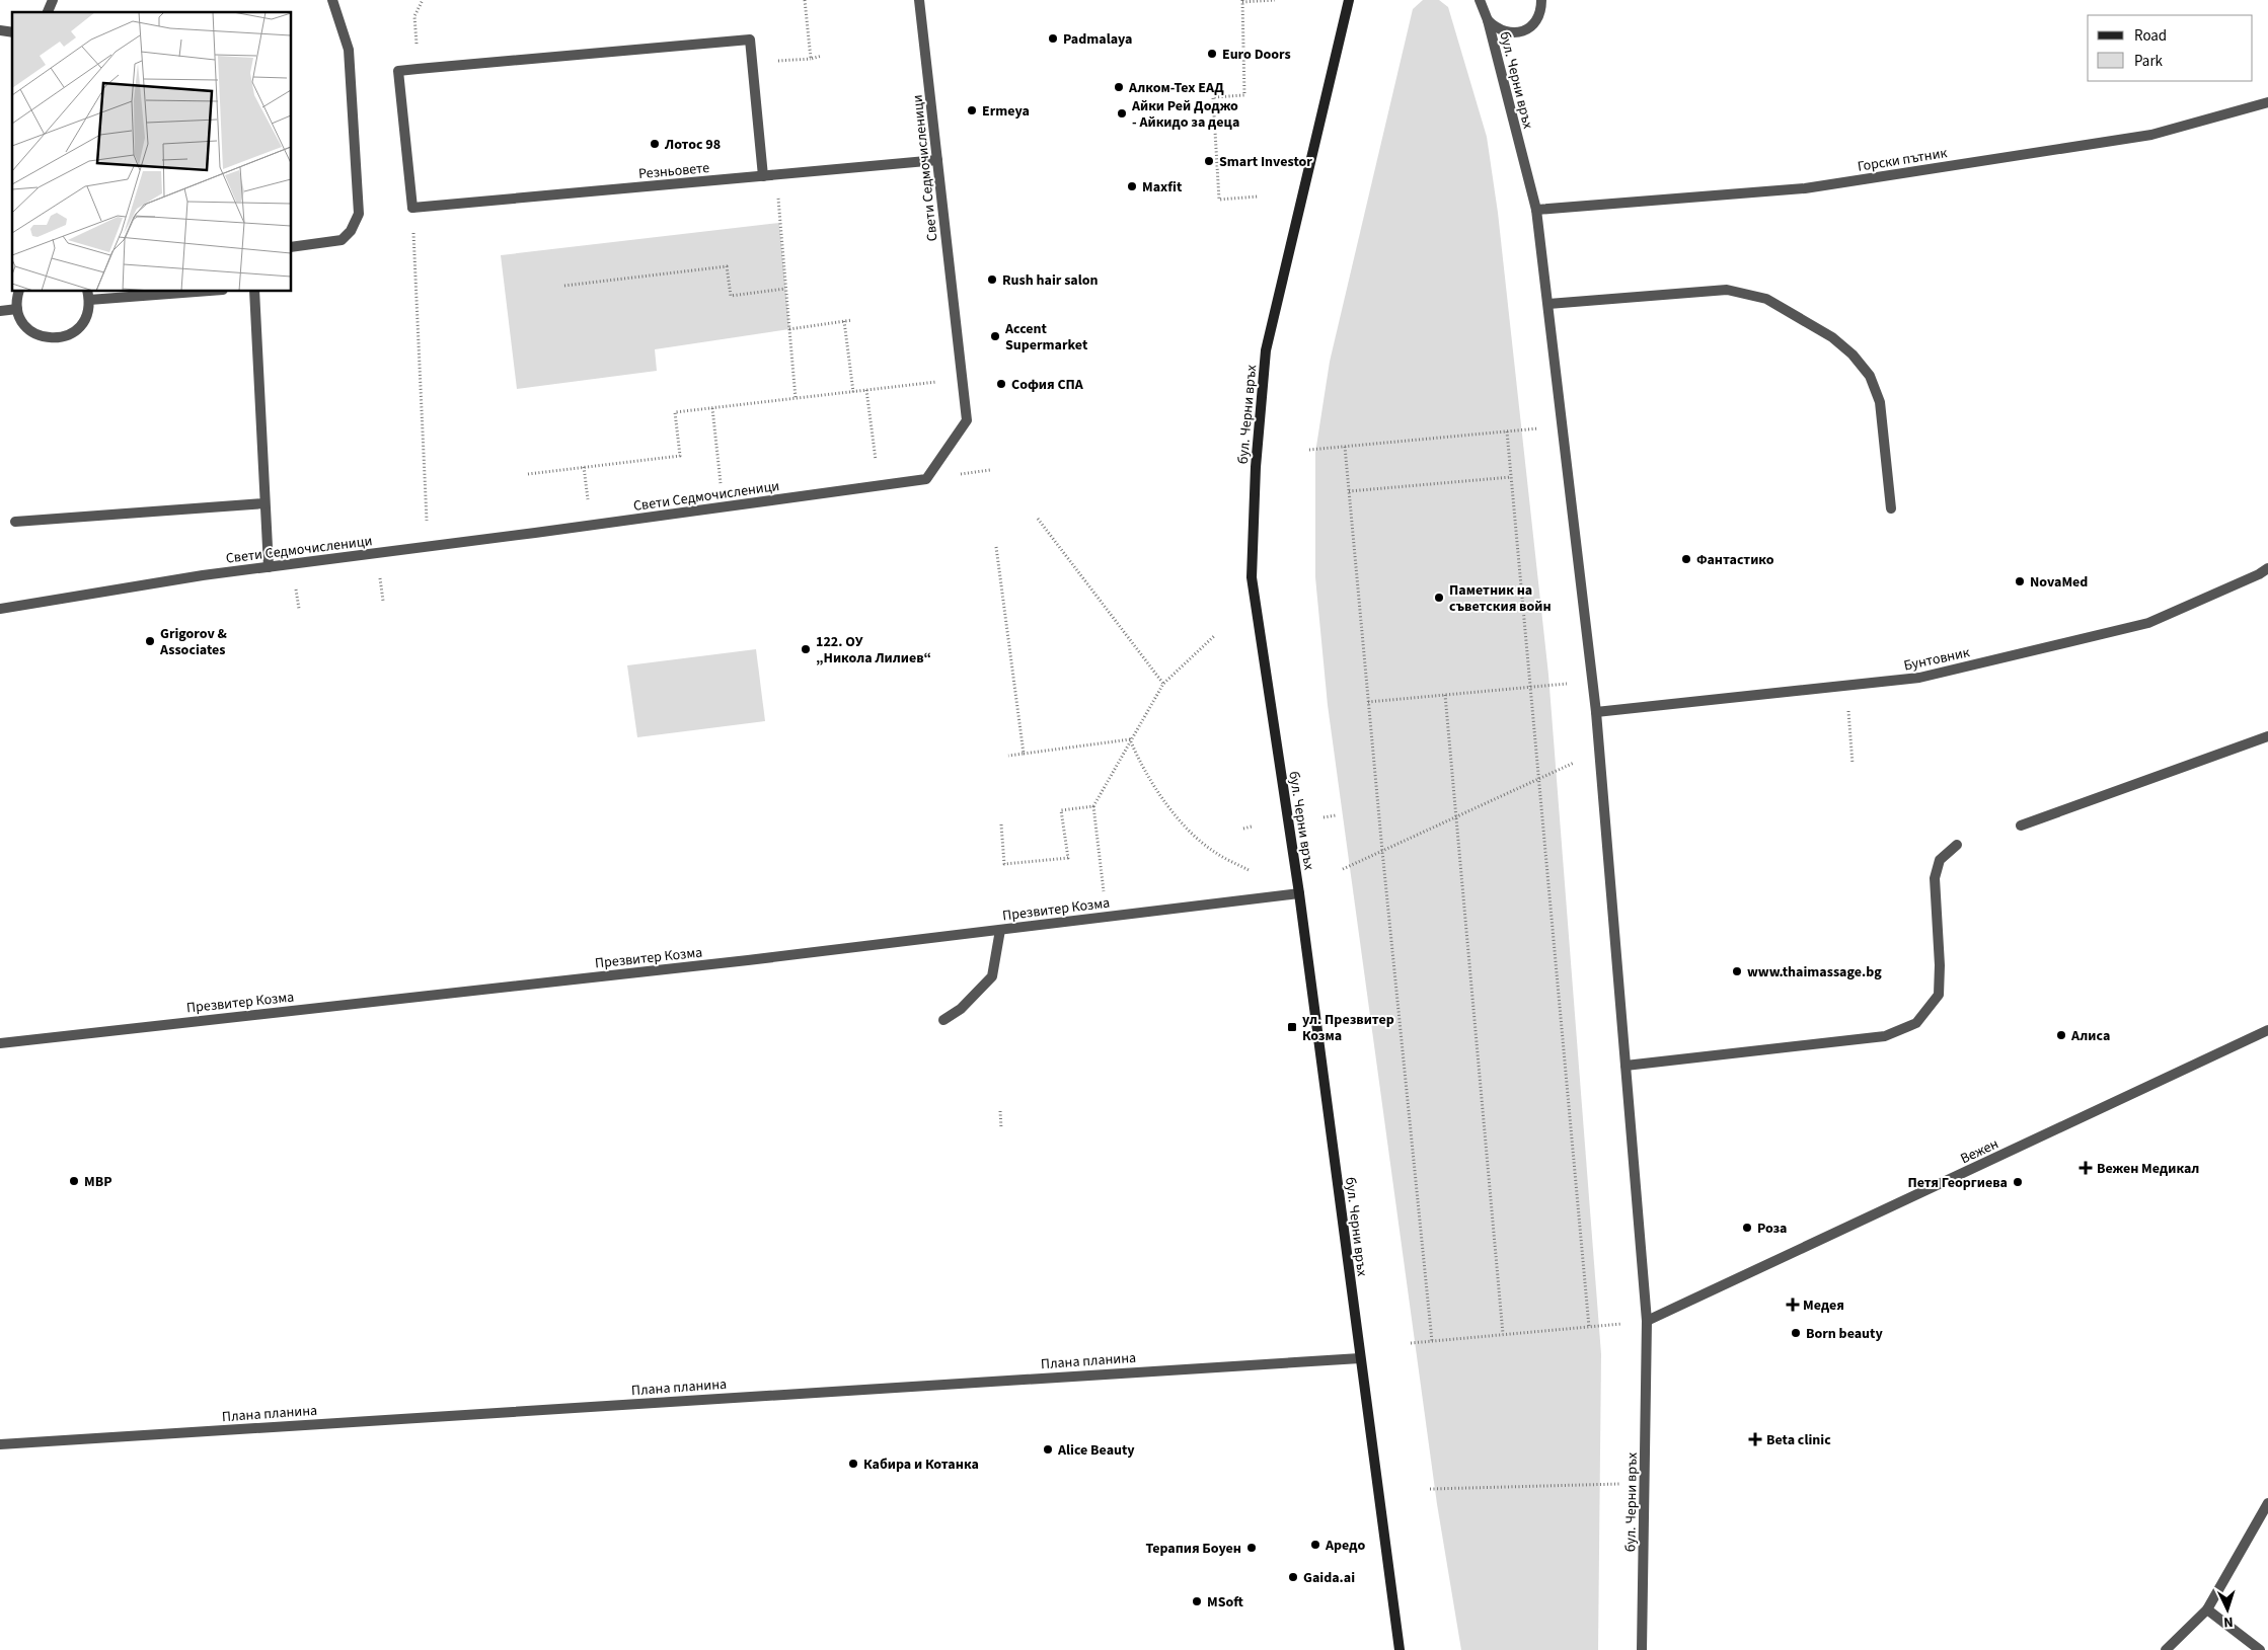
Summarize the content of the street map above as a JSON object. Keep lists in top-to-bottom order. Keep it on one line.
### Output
{"streets":{"main road":["бул. Черни връх"],"street":["Горски пътник","Свети Седмочисленици","Резньовете","Бунтовник","Презвитер Козма","Вежен","Плана планина"]},"crossings":[["бул. Черни връх","Горски пътник"],["бул. Черни връх","Бунтовник"],["бул. Черни връх","Презвитер Козма"],["бул. Черни връх","Вежен"],["бул. Черни връх","Плана планина"],["Свети Седмочисленици","Резньовете"]],"places":{"other":["Padmalaya","Euro Doors","Алком-Тех ЕАД","Ermeya","Айки Рей Доджо - Айкидо за деца","Лотос 98","Smart Investor","Maxfit","Rush hair salon","Accent Supermarket","София СПА","Фантастико","NovaMed","Паметник на съветския войн","Grigorov & Associates","122. ОУ „Никола Лилиев“","www.thaimassage.bg","Алиса","МВР","Петя Георгиева","Роза","Born beauty","Alice Beauty","Кабира и Котанка","Аредо","Терапия Боуен","Gaida.ai","MSoft"],"transit":["ул. Презвитер Козма"],"health":["Вежен Медикал","Медея","Beta clinic"]},"legend":["Road","Park"],"north":"bottom"}
